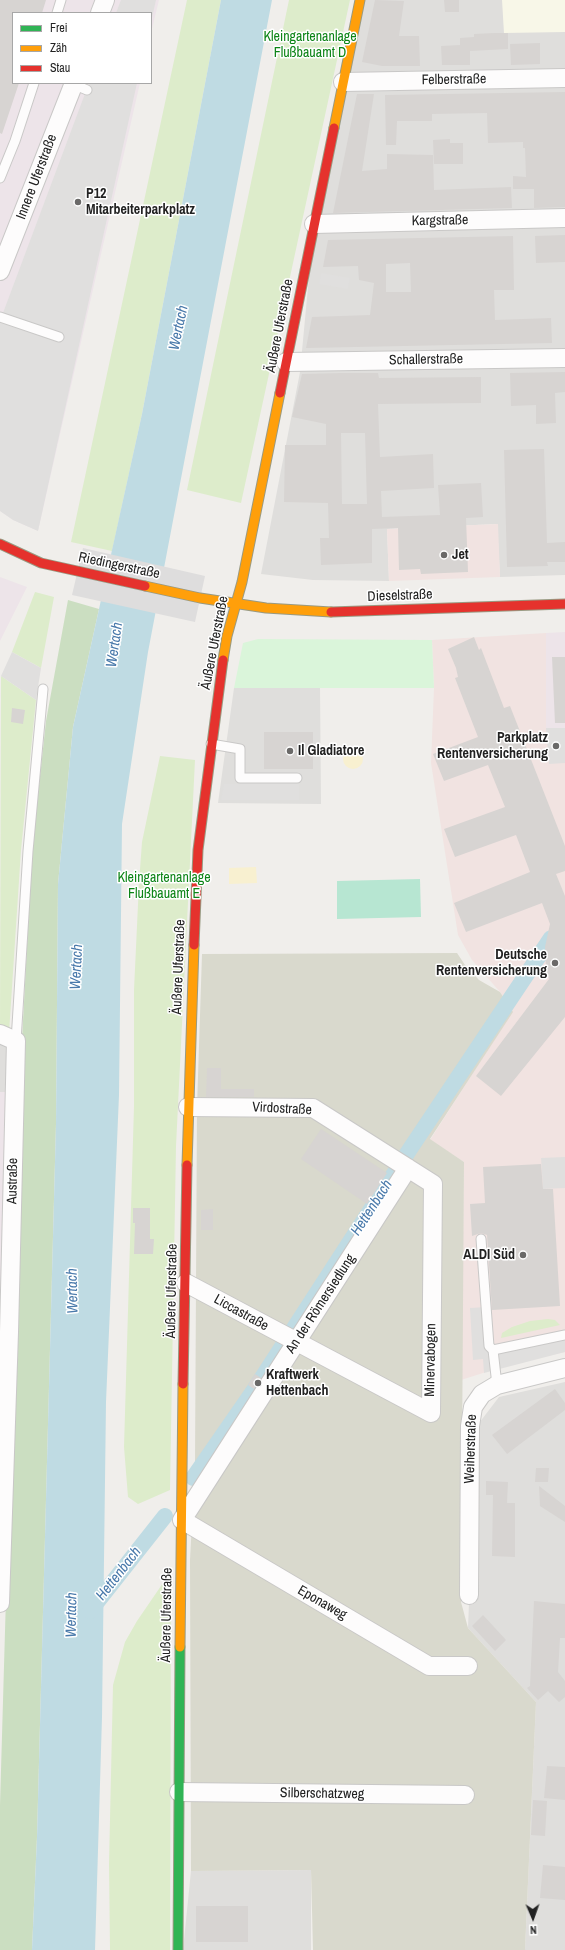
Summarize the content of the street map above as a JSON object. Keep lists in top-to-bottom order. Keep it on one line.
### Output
{"streets":{"street":["Felberstraße","Innere Uferstraße","Kargstraße","Äußere Uferstraße","Schallerstraße","Riedingerstraße","Dieselstraße","Virdostraße","Austraße","An der Römersiedlung","Liccastraße","Minervabogen","Weiherstraße","Eponaweg","Silberschatzweg"]},"crossings":[["Felberstraße","Äußere Uferstraße"],["Kargstraße","Äußere Uferstraße"],["Äußere Uferstraße","Schallerstraße"],["Äußere Uferstraße","Riedingerstraße"],["Äußere Uferstraße","Dieselstraße"],["Äußere Uferstraße","Virdostraße"],["Äußere Uferstraße","An der Römersiedlung"],["Äußere Uferstraße","Liccastraße"],["Äußere Uferstraße","Eponaweg"],["Äußere Uferstraße","Silberschatzweg"],["Riedingerstraße","Dieselstraße"],["Virdostraße","An der Römersiedlung"],["Virdostraße","Minervabogen"],["An der Römersiedlung","Liccastraße"],["An der Römersiedlung","Minervabogen"],["An der Römersiedlung","Eponaweg"],["Liccastraße","Minervabogen"]],"water":["Wertach","Hettenbach"],"parks":["Kleingartenanlage Flußbauamt D","Kleingartenanlage Flußbauamt E"],"places":["P12 Mitarbeiterparkplatz","Jet","Parkplatz Rentenversicherung","Il Gladiatore","Deutsche Rentenversicherung","ALDI Süd","Kraftwerk Hettenbach"],"legend":["Frei","Zäh","Stau"],"north":"bottom"}
